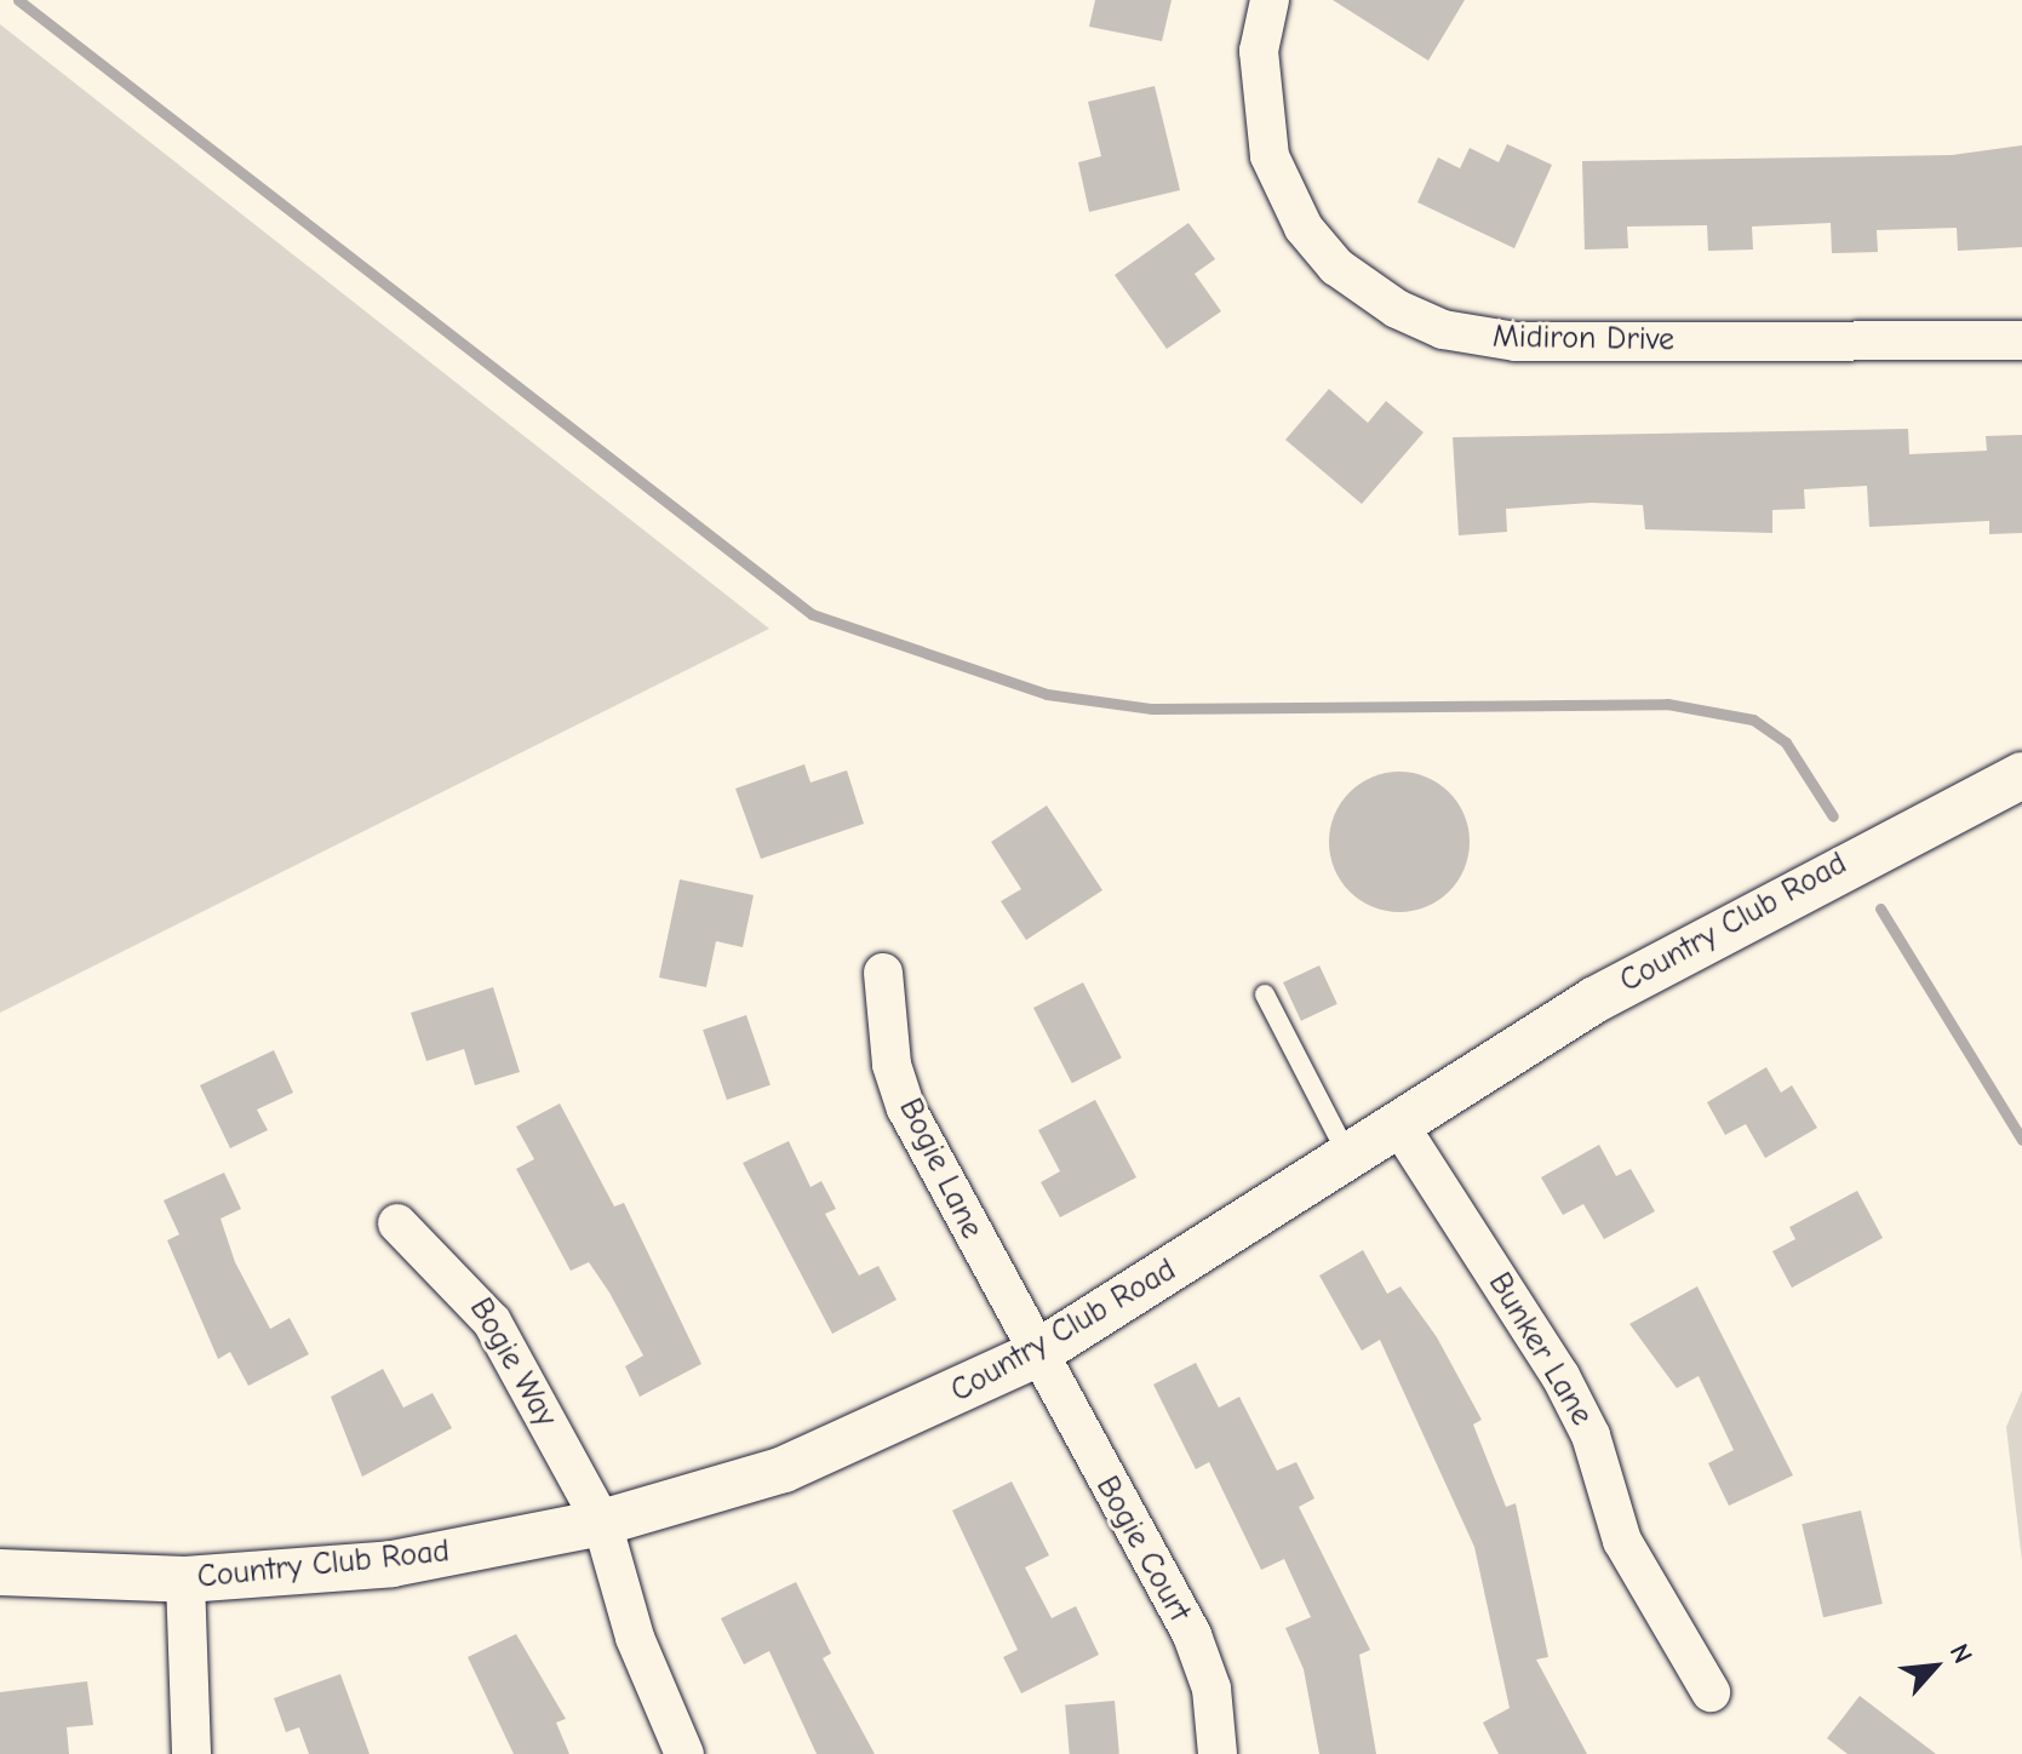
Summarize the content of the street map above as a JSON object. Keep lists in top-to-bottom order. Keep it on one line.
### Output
{"streets":{"street":["Midiron Drive","Country Club Road","Bogie Lane","Bunker Lane","Bogie Way","Bogie Court"]},"crossings":[["Country Club Road","Bogie Lane"],["Country Club Road","Bunker Lane"],["Country Club Road","Bogie Way"],["Country Club Road","Bogie Court"],["Bogie Lane","Bogie Court"]],"north":"top right"}
